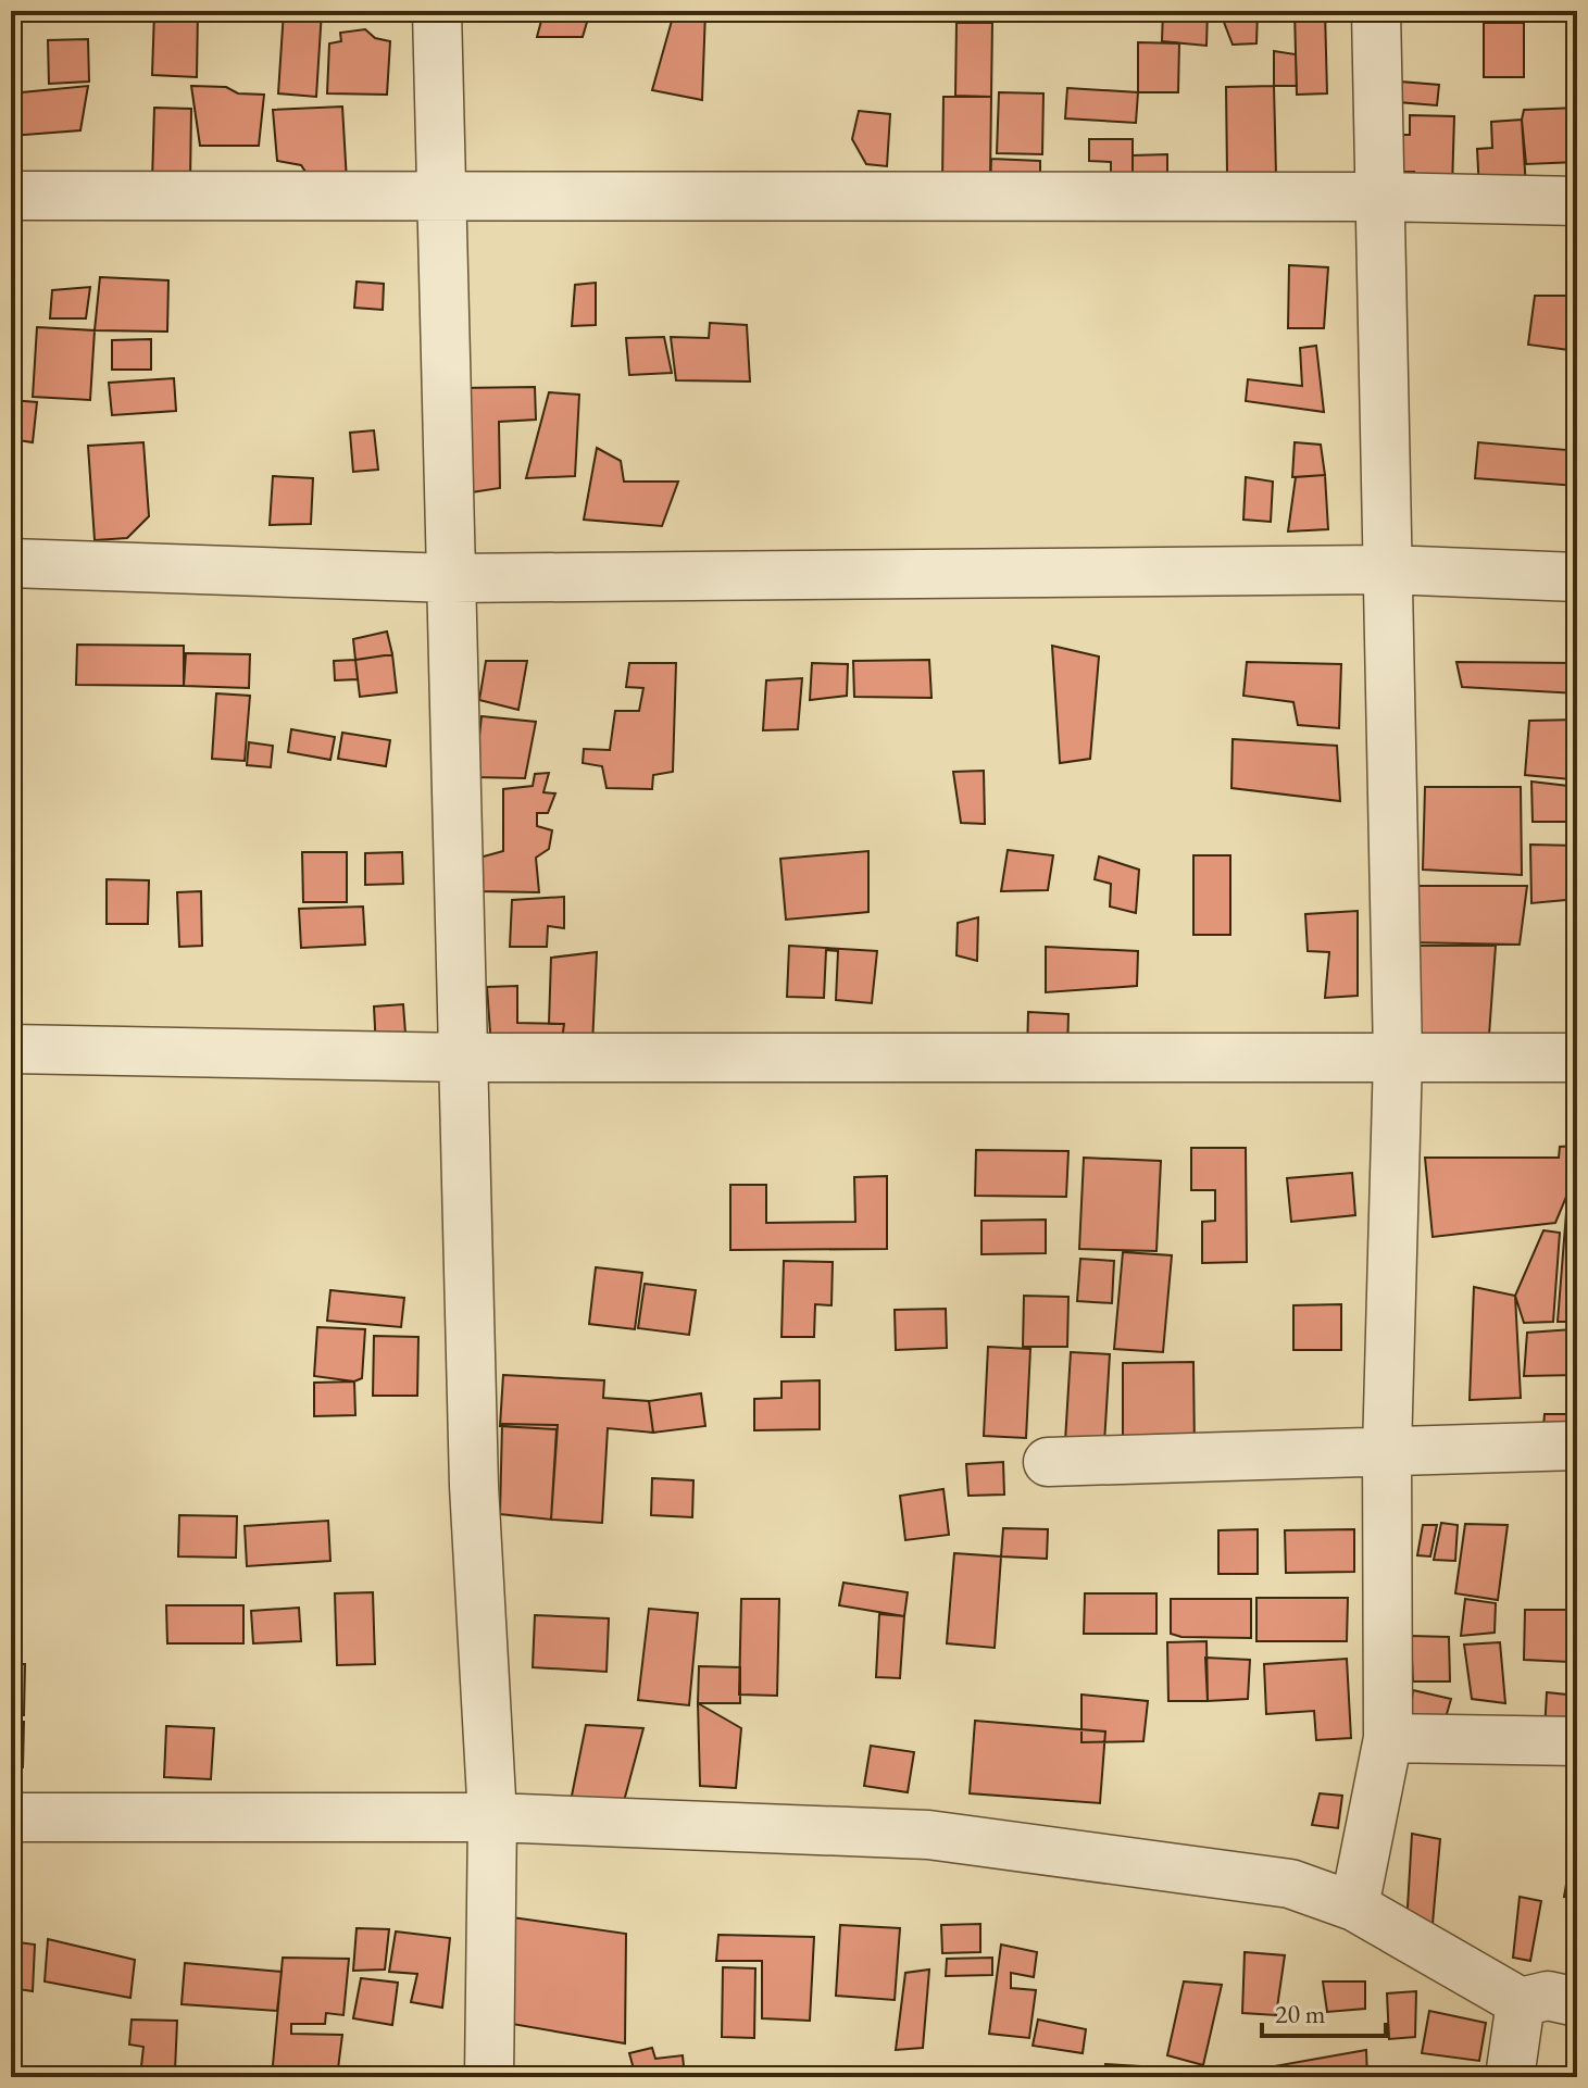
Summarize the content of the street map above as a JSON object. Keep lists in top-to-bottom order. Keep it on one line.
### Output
{"scale_bar":"20 m"}
